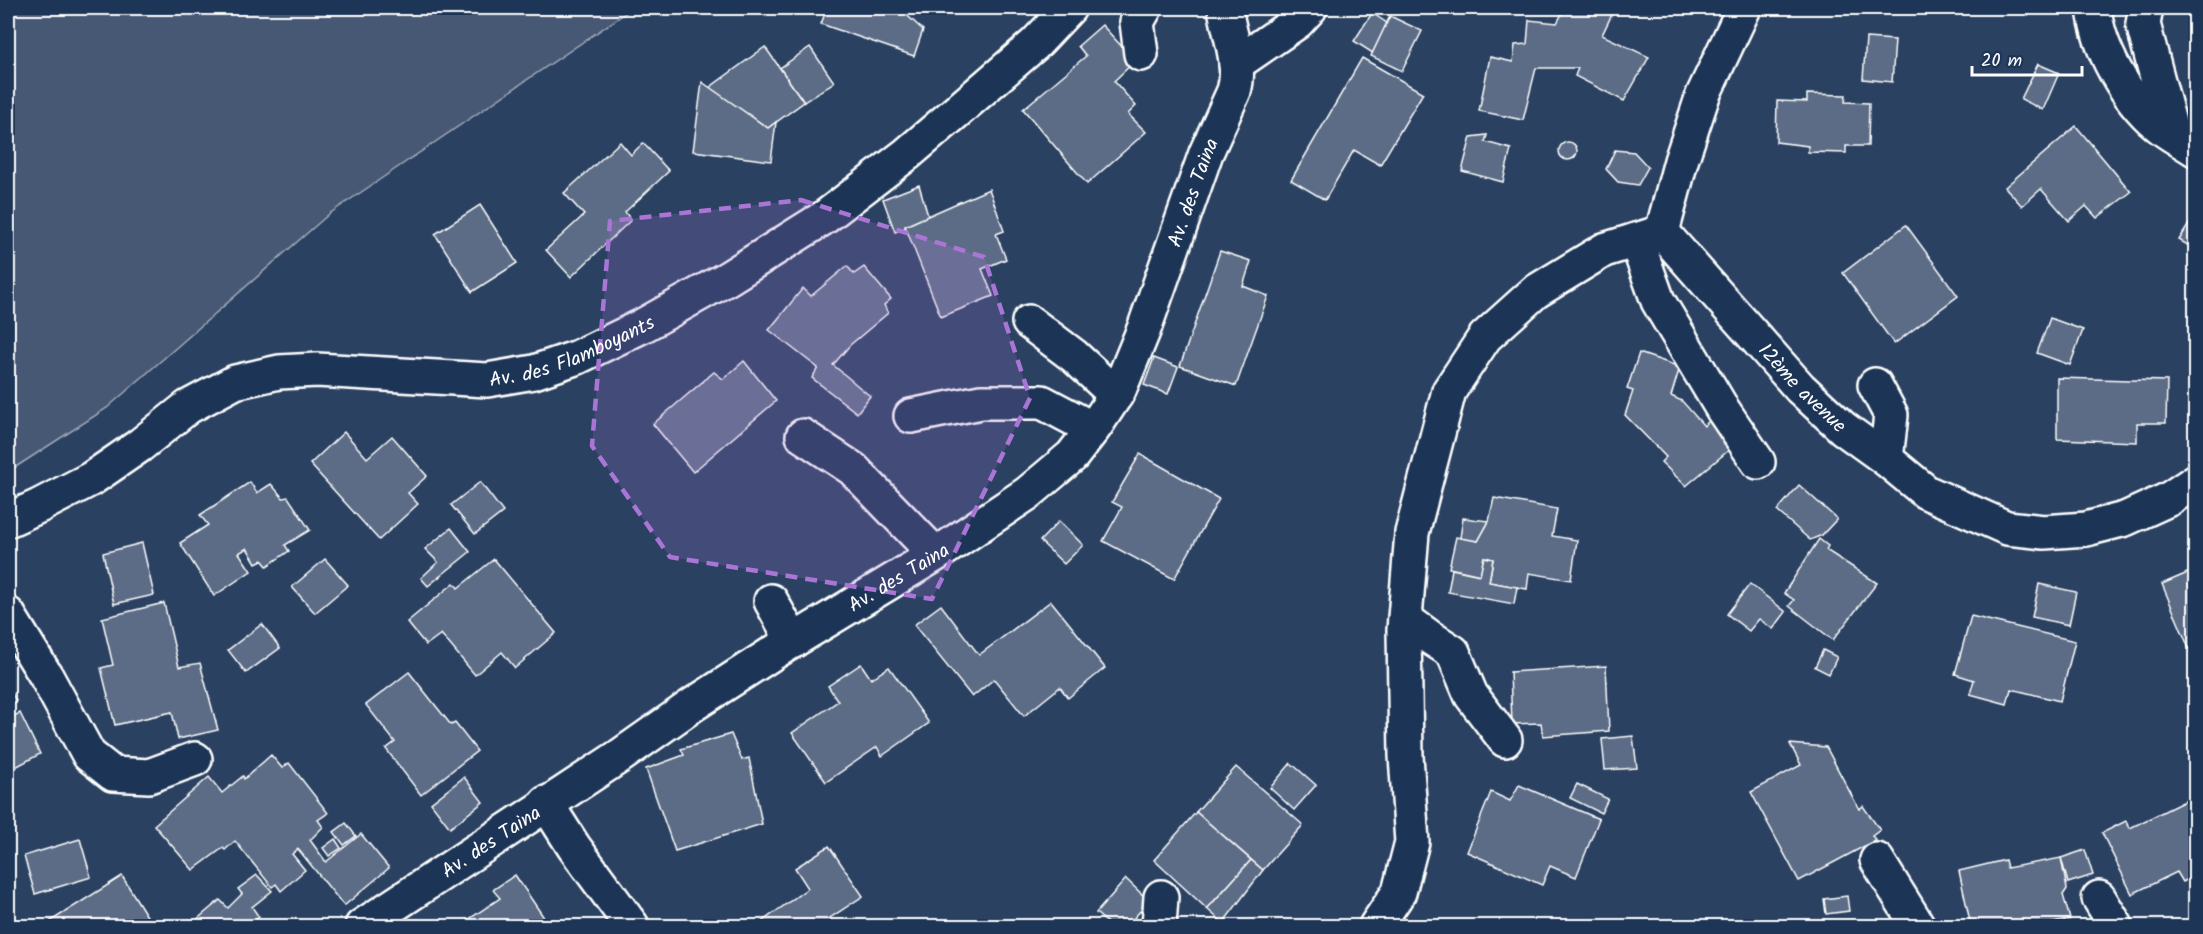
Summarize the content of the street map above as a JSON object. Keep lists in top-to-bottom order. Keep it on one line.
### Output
{"streets":{"street":["Av. des Taina","Av. des Flamboyants","12ème avenue"]},"scale_bar":"20 m"}
